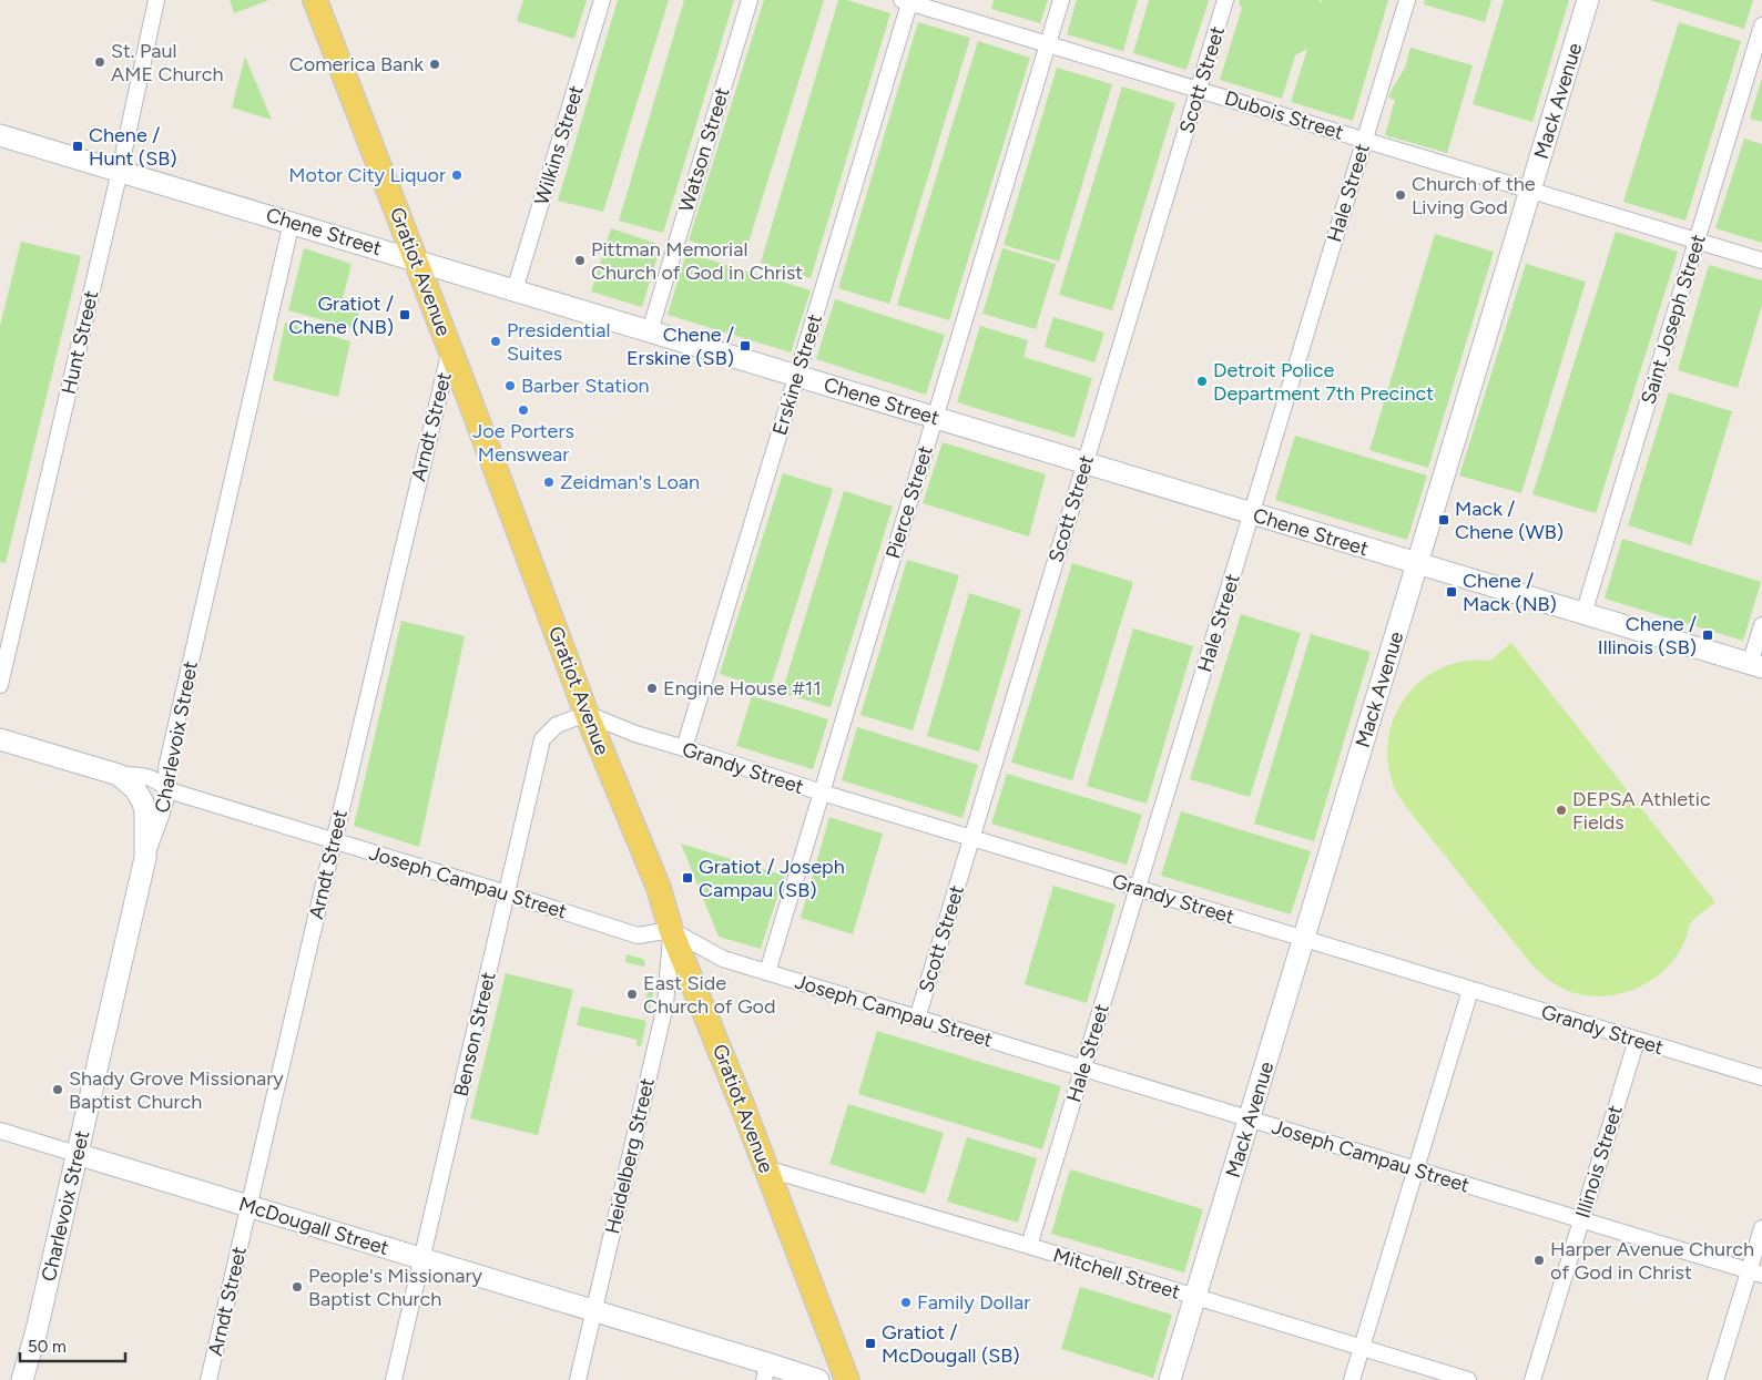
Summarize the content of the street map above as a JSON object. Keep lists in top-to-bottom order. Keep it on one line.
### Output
{"streets":{"main road":["Gratiot Avenue"],"street":["Scott Street","Mack Avenue","Dubois Street","Wilkins Street","Watson Street","Hale Street","Chene Street","Saint Joseph Street","Hunt Street","Erskine Street","Arndt Street","Pierce Street","Charlevoix Street","Grandy Street","Joseph Campau Street","Benson Street","Heidelberg Street","Illinois Street","McDougall Street","Mitchell Street"]},"crossings":[["Scott Street","Dubois Street"],["Scott Street","Chene Street"],["Scott Street","Grandy Street"],["Scott Street","Joseph Campau Street"],["Mack Avenue","Dubois Street"],["Mack Avenue","Chene Street"],["Mack Avenue","Grandy Street"],["Mack Avenue","Joseph Campau Street"],["Mack Avenue","Mitchell Street"],["Dubois Street","Hale Street"],["Dubois Street","Saint Joseph Street"],["Dubois Street","Erskine Street"],["Dubois Street","Pierce Street"],["Wilkins Street","Chene Street"],["Watson Street","Chene Street"],["Hale Street","Chene Street"],["Hale Street","Grandy Street"],["Hale Street","Joseph Campau Street"],["Hale Street","Mitchell Street"],["Chene Street","Gratiot Avenue"],["Chene Street","Saint Joseph Street"],["Chene Street","Hunt Street"],["Chene Street","Erskine Street"],["Chene Street","Pierce Street"],["Chene Street","Charlevoix Street"],["Gratiot Avenue","Arndt Street"],["Gratiot Avenue","Grandy Street"],["Gratiot Avenue","Joseph Campau Street"],["Gratiot Avenue","Benson Street"],["Gratiot Avenue","Heidelberg Street"],["Gratiot Avenue","Mitchell Street"],["Erskine Street","Grandy Street"],["Arndt Street","Joseph Campau Street"],["Arndt Street","McDougall Street"],["Pierce Street","Grandy Street"],["Pierce Street","Joseph Campau Street"],["Charlevoix Street","Joseph Campau Street"],["Charlevoix Street","McDougall Street"],["Grandy Street","Benson Street"],["Grandy Street","Illinois Street"],["Joseph Campau Street","Benson Street"],["Joseph Campau Street","Heidelberg Street"],["Joseph Campau Street","Illinois Street"],["Benson Street","McDougall Street"],["Heidelberg Street","McDougall Street"]],"places":{"other":["St. Paul AME Church","Comerica Bank","Motor City Liquor","Church of the Living God","Pittman Memorial Church of God in Christ","Presidential Suites","Detroit Police Department 7th Precinct","Barber Station","Joe Porters Menswear","Zeidman's Loan","Engine House #11","DEPSA Athletic Fields","East Side Church of God","Shady Grove Missionary Baptist Church","Harper Avenue Church of God in Christ","People's Missionary Baptist Church","Family Dollar"],"transit":["Chene / Hunt (SB)","Gratiot / Chene (NB)","Chene / Erskine (SB)","Mack / Chene (WB)","Chene / Mack (NB)","Chene / Illinois (SB)","Gratiot / Joseph Campau (SB)","Gratiot / McDougall (SB)"]},"scale_bar":"50 m"}
